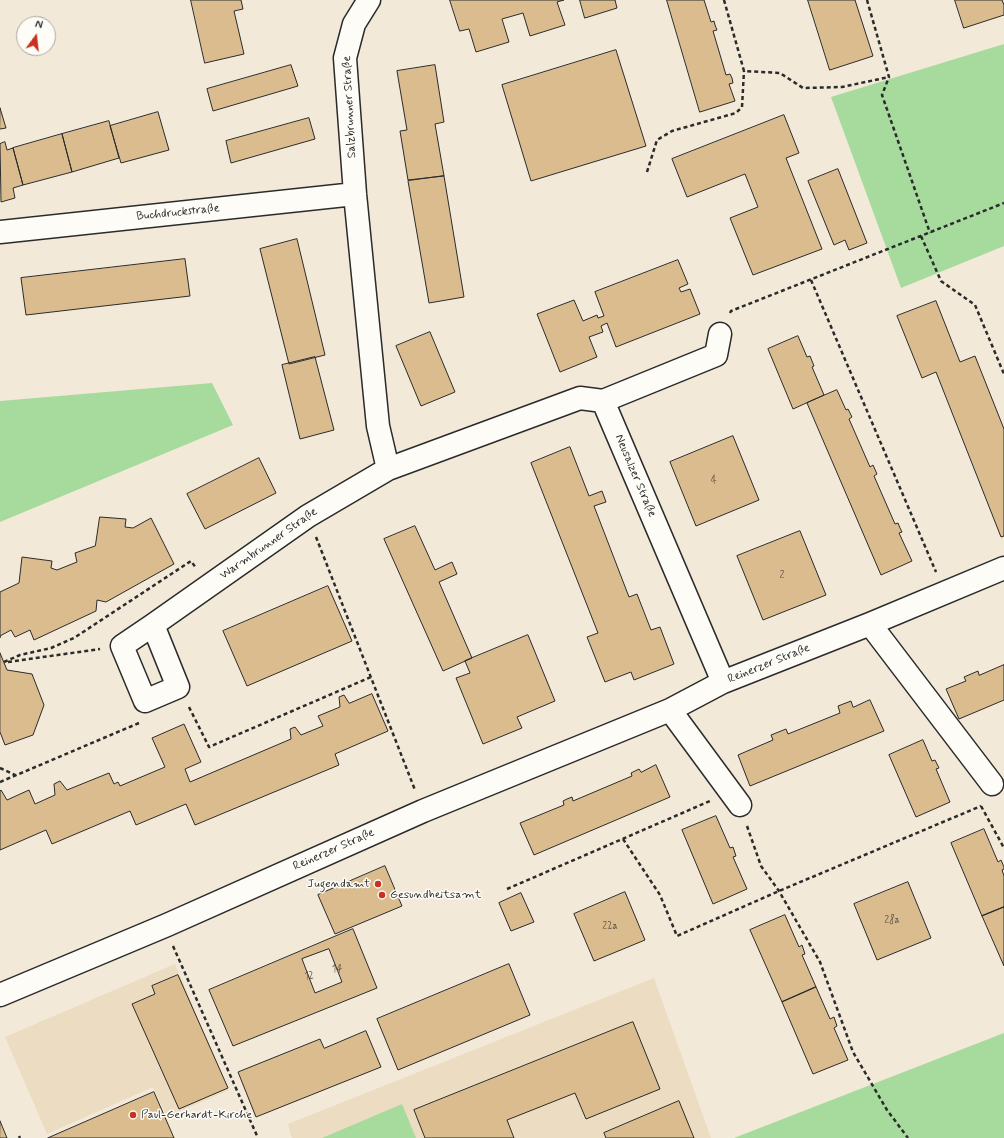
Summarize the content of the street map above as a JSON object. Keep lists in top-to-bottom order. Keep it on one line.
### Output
{"streets":{"street":["Salzbrunner Straße","Buchdruckstraße","Neusalzer Straße","Warmbrunner Straße","Reinerzer Straße"]},"crossings":[["Salzbrunner Straße","Buchdruckstraße"],["Neusalzer Straße","Warmbrunner Straße"],["Neusalzer Straße","Reinerzer Straße"]],"places":["Jugendamt","Gesundheitsamt","Paul-Gerhardt-Kirche"],"house_numbers":["4","2","28a","22a","14","12"],"north":"top"}
